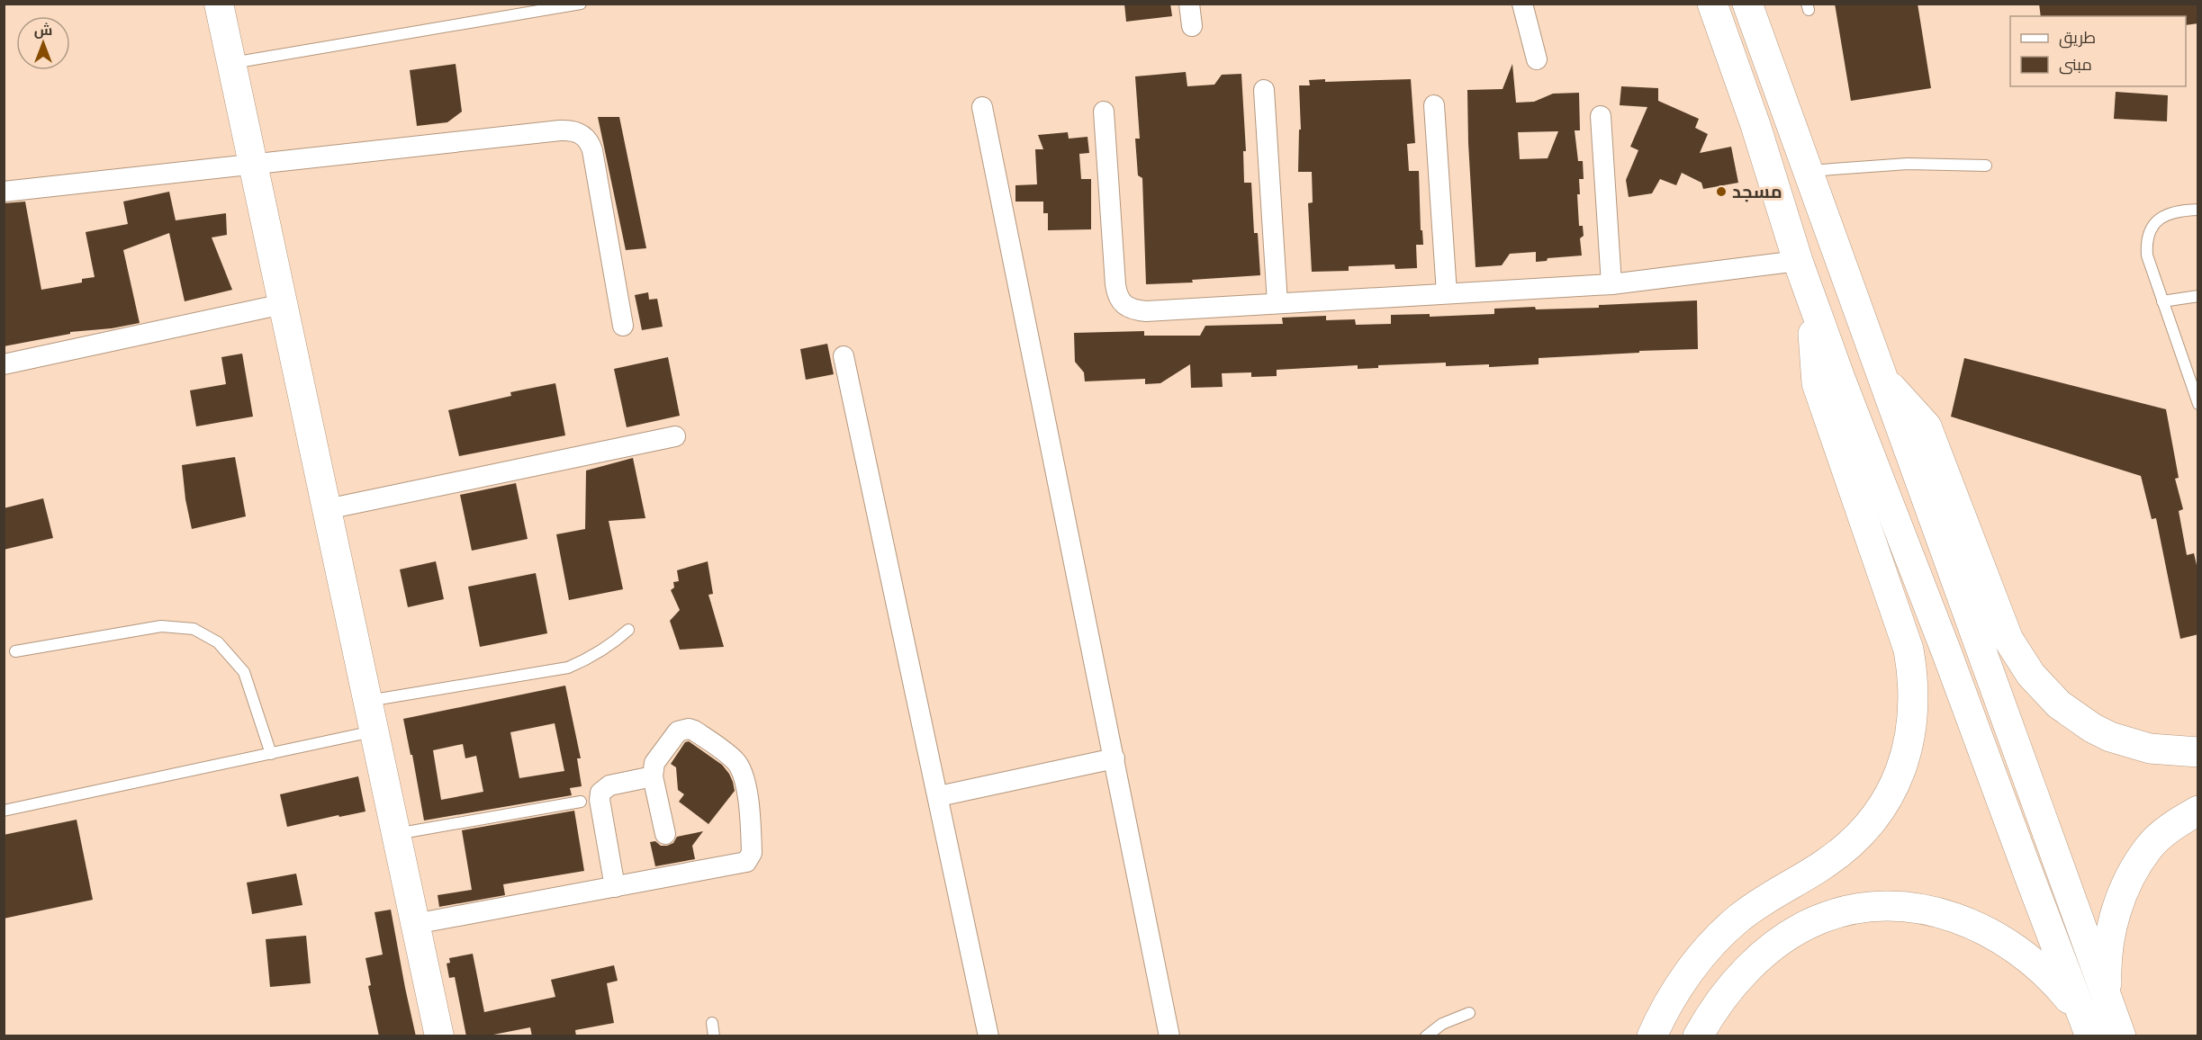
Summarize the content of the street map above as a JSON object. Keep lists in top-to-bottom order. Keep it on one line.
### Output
{"places":["مسجد"],"legend":["طريق","مبنى"],"north":"top"}
